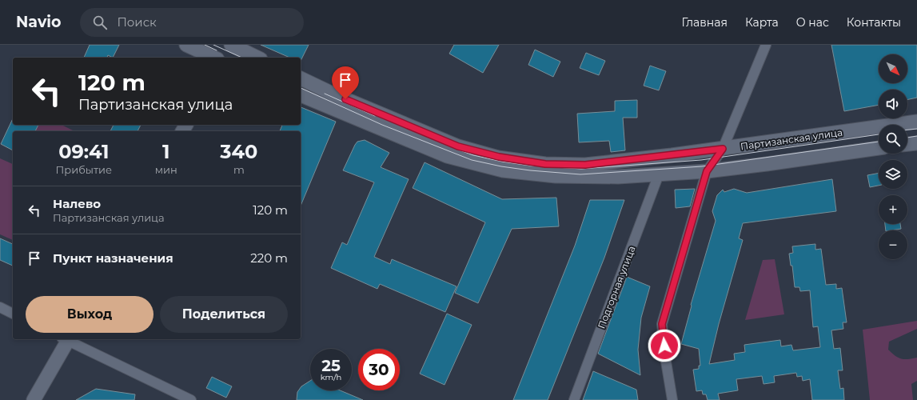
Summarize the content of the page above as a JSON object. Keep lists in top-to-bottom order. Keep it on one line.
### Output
{"streets":{"street":["Партизанская улица","Подгорная улица"]},"north":"bottom right","page":{"header":"Navio","search":"Поиск","nav":["Главная","Карта","О нас","Контакты"],"map_buttons":["+","−"],"turn":["120 m","Партизанская улица"],"eta":["09:41","Прибытие","1","мин","340","m"],"list":[{"name":"Налево","note":"Партизанская улица","value":"120 m"},{"name":"Пункт назначения","value":"220 m"}],"buttons":["Выход","Поделиться"],"speed":"25 km/h","limit":"30"}}
